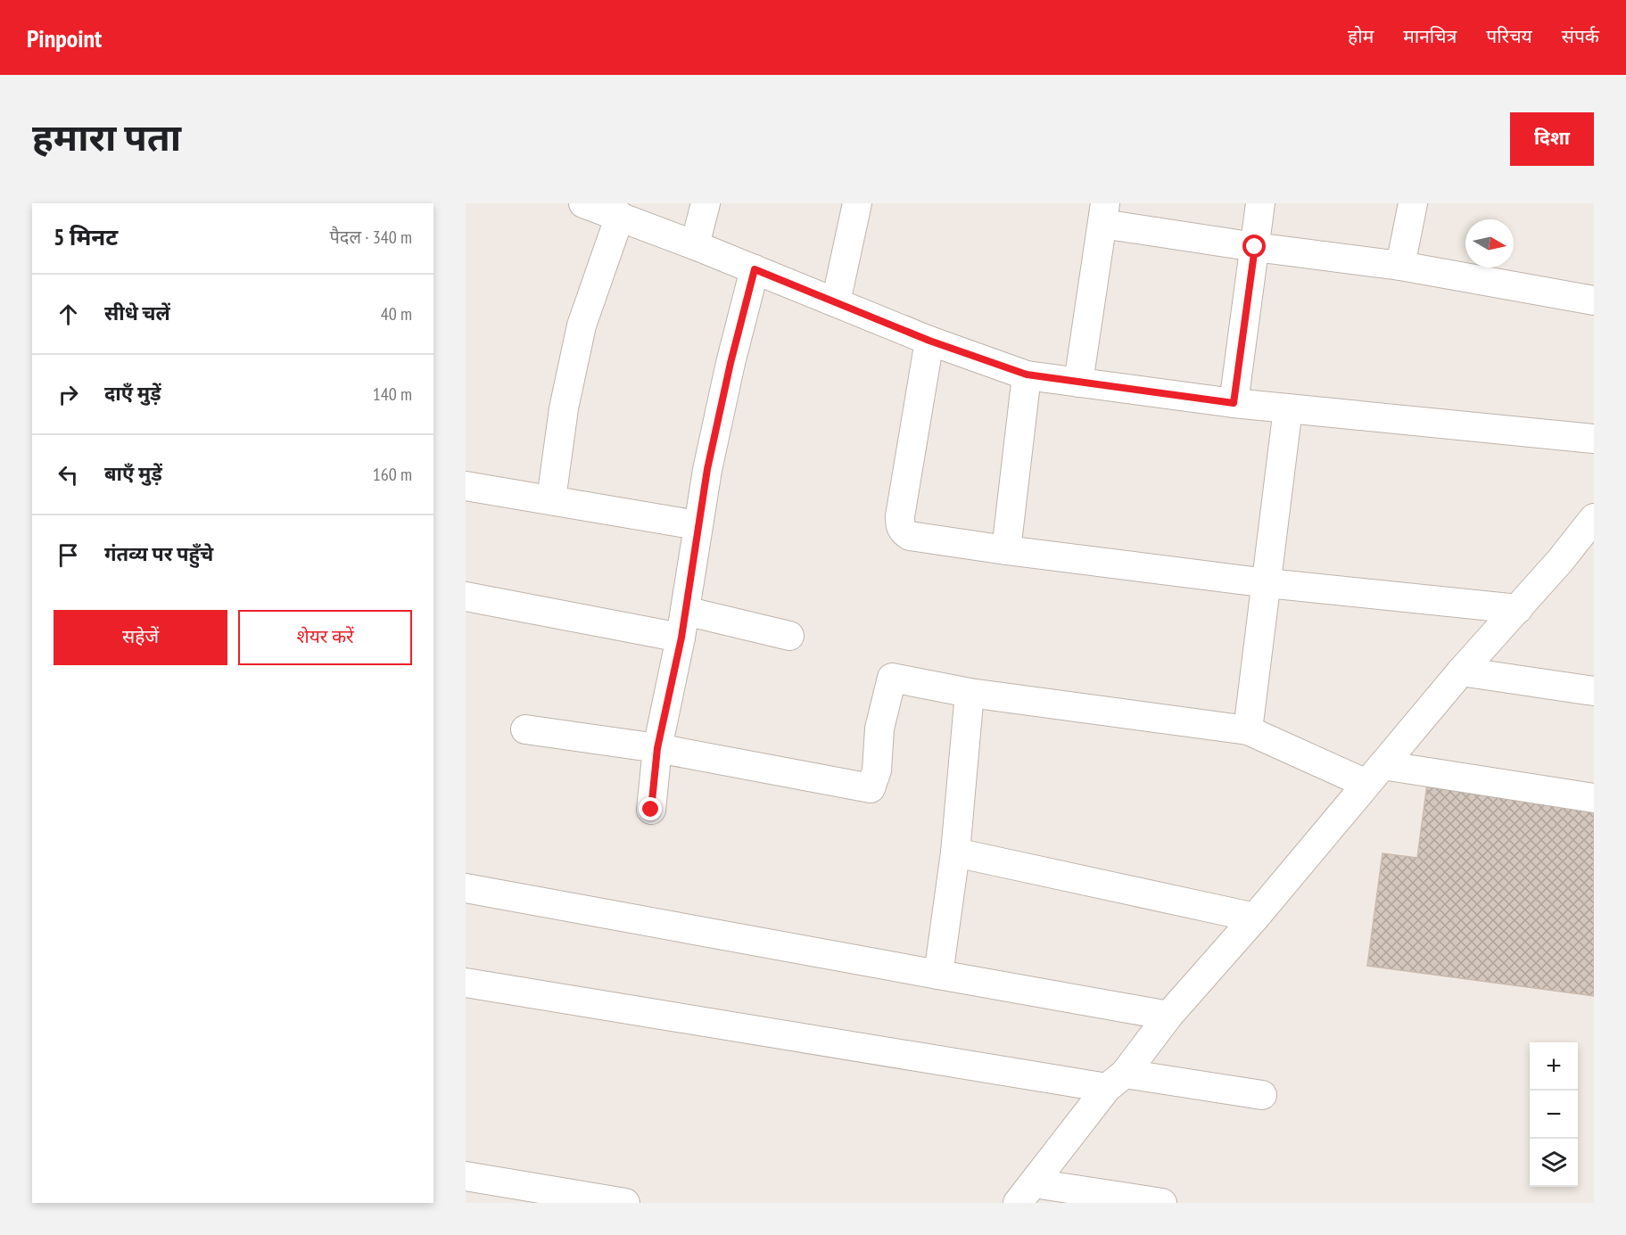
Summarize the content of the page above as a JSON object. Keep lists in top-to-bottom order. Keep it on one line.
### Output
{"north":"right","page":{"header":"Pinpoint","nav":["होम","मानचित्र","परिचय","संपर्क"],"title":"हमारा पता","buttons":["दिशा",["सहेजें","शेयर करें"]],"heading":["5 मिनट","पैदल · 340 m"],"list":[["सीधे चलें","40 m"],["दाएँ मुड़ें","140 m"],["बाएँ मुड़ें","160 m"],"गंतव्य पर पहुँचे"],"map_buttons":["+","−"]}}
